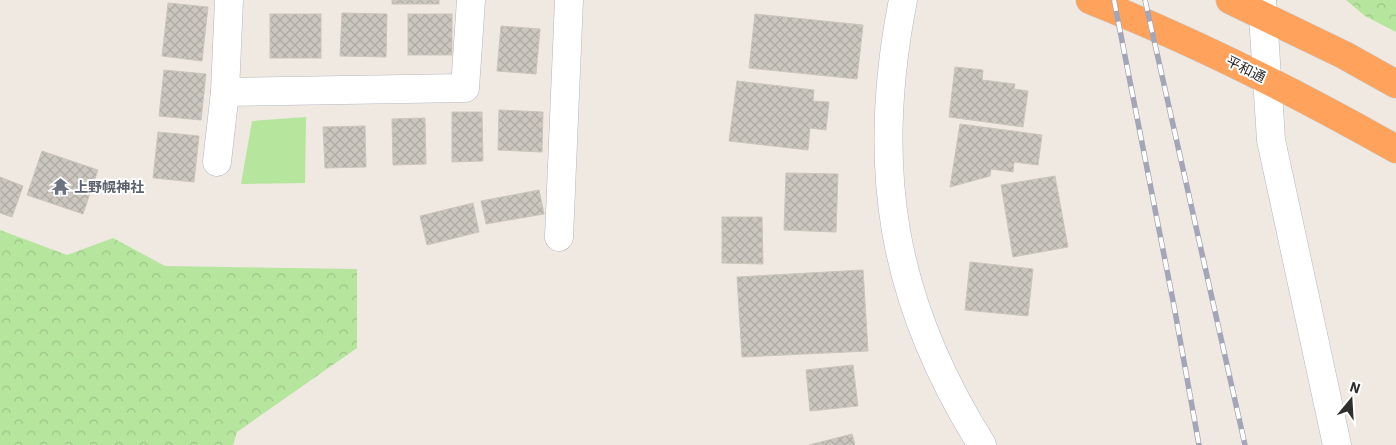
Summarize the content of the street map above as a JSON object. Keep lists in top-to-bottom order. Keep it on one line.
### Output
{"streets":{"highway":["平和通"]},"places":{"temple":["上野幌神社"]},"north":"top"}
